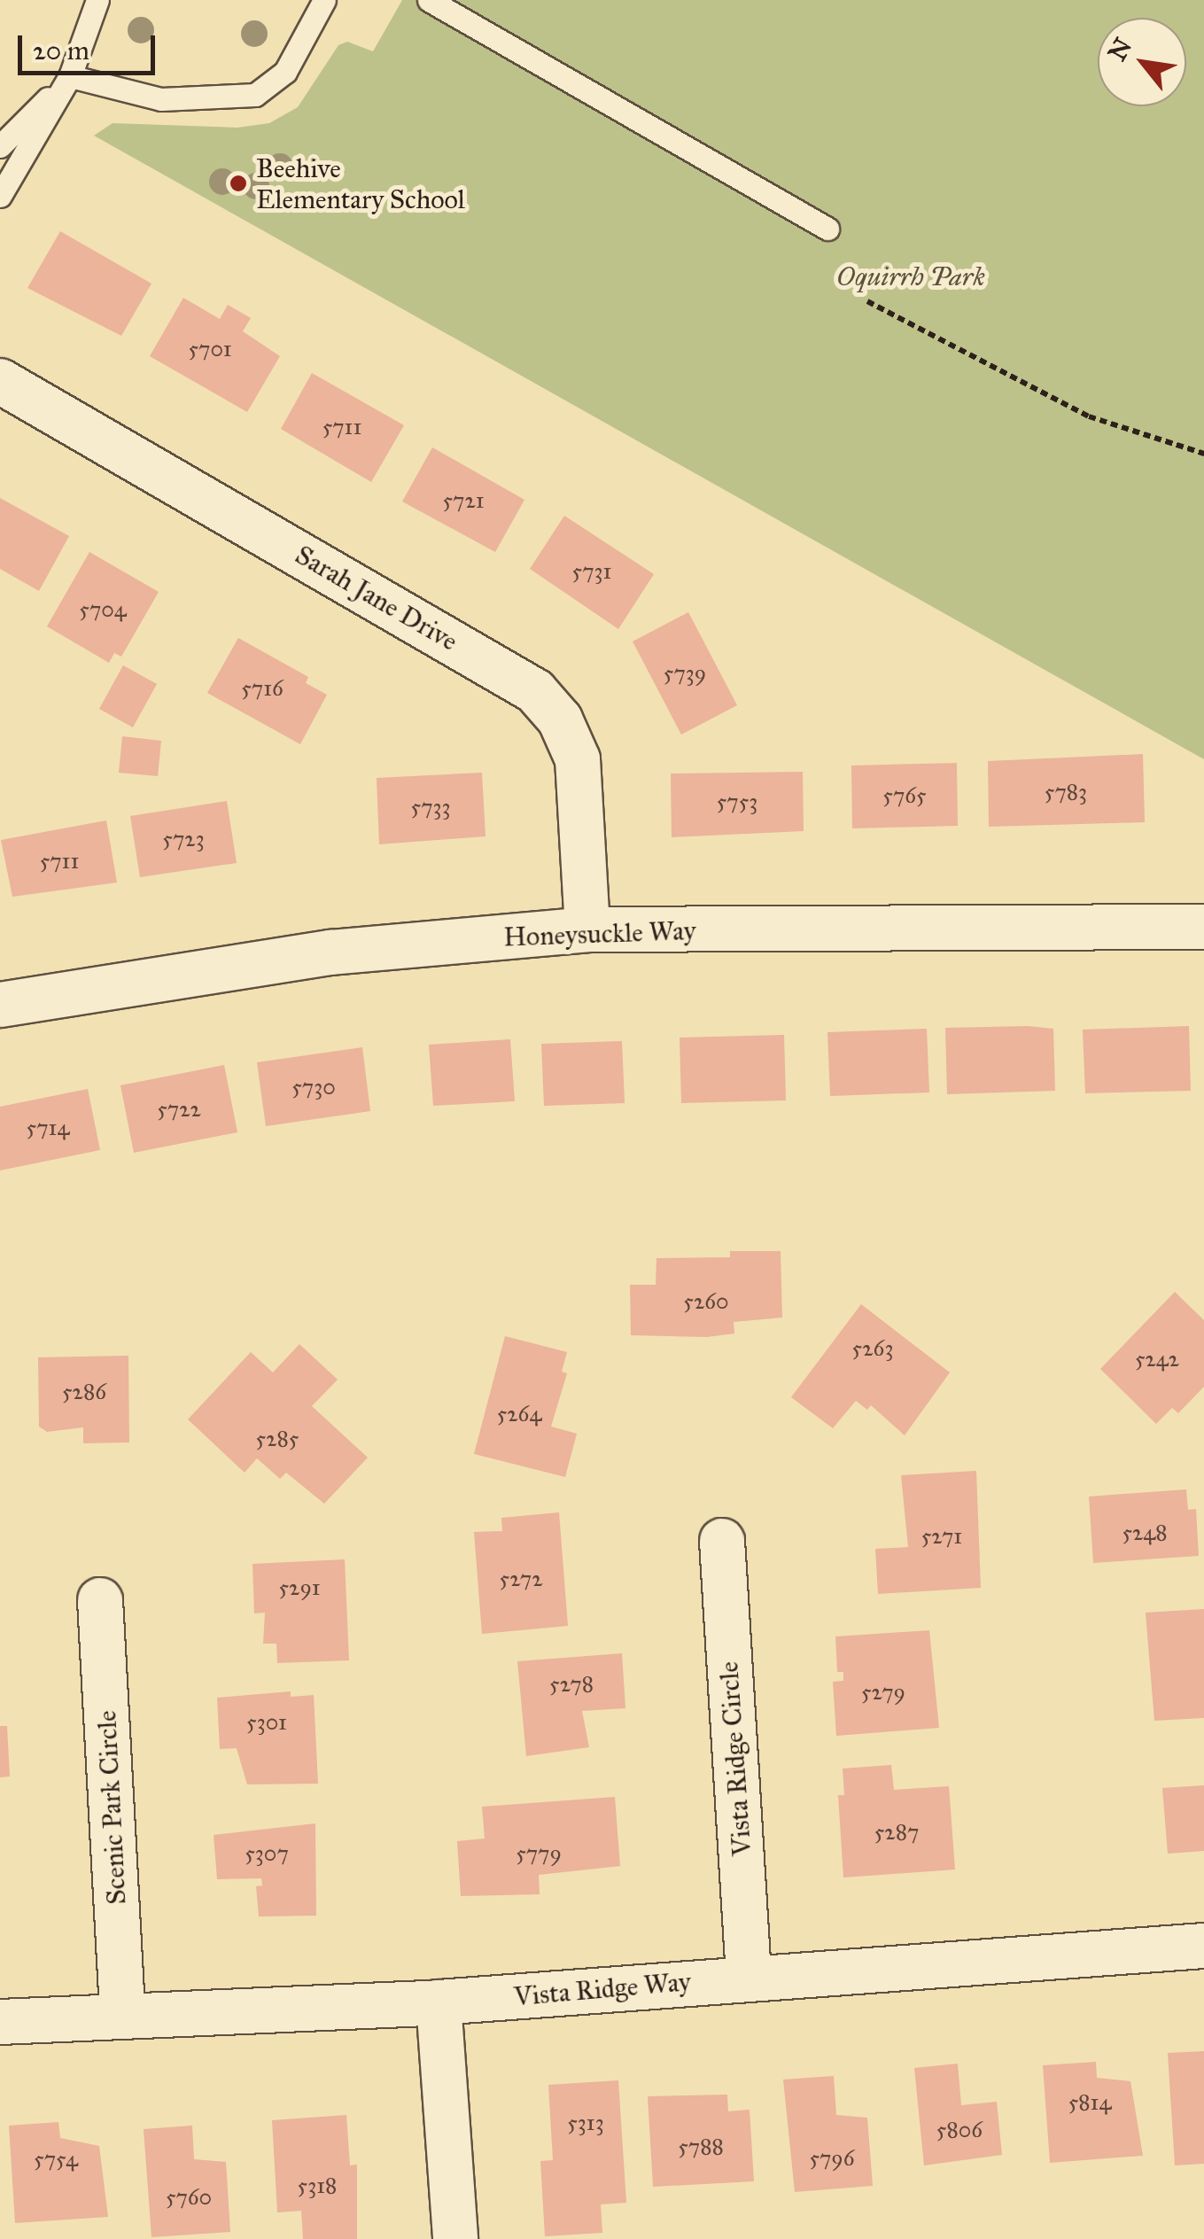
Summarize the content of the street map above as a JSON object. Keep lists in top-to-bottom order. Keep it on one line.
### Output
{"streets":{"street":["Sarah Jane Drive","Honeysuckle Way","Vista Ridge Circle","Scenic Park Circle","Vista Ridge Way"]},"crossings":[["Sarah Jane Drive","Honeysuckle Way"],["Vista Ridge Circle","Vista Ridge Way"],["Scenic Park Circle","Vista Ridge Way"]],"parks":["Oquirrh Park"],"places":["Beehive Elementary School"],"house_numbers":["5701","5711","5721","5731","5704","5739","5716","5783","5765","5753","5733","5723","5711","5730","5722","5714","5260","5263","5242","5286","5264","5285","5248","5271","5272","5291","5278","5279","5301","5287","5307","5779","5814","5313","5806","5788","5796","5754","5318","5760"],"scale_bar":"20 m","north":"top left"}
